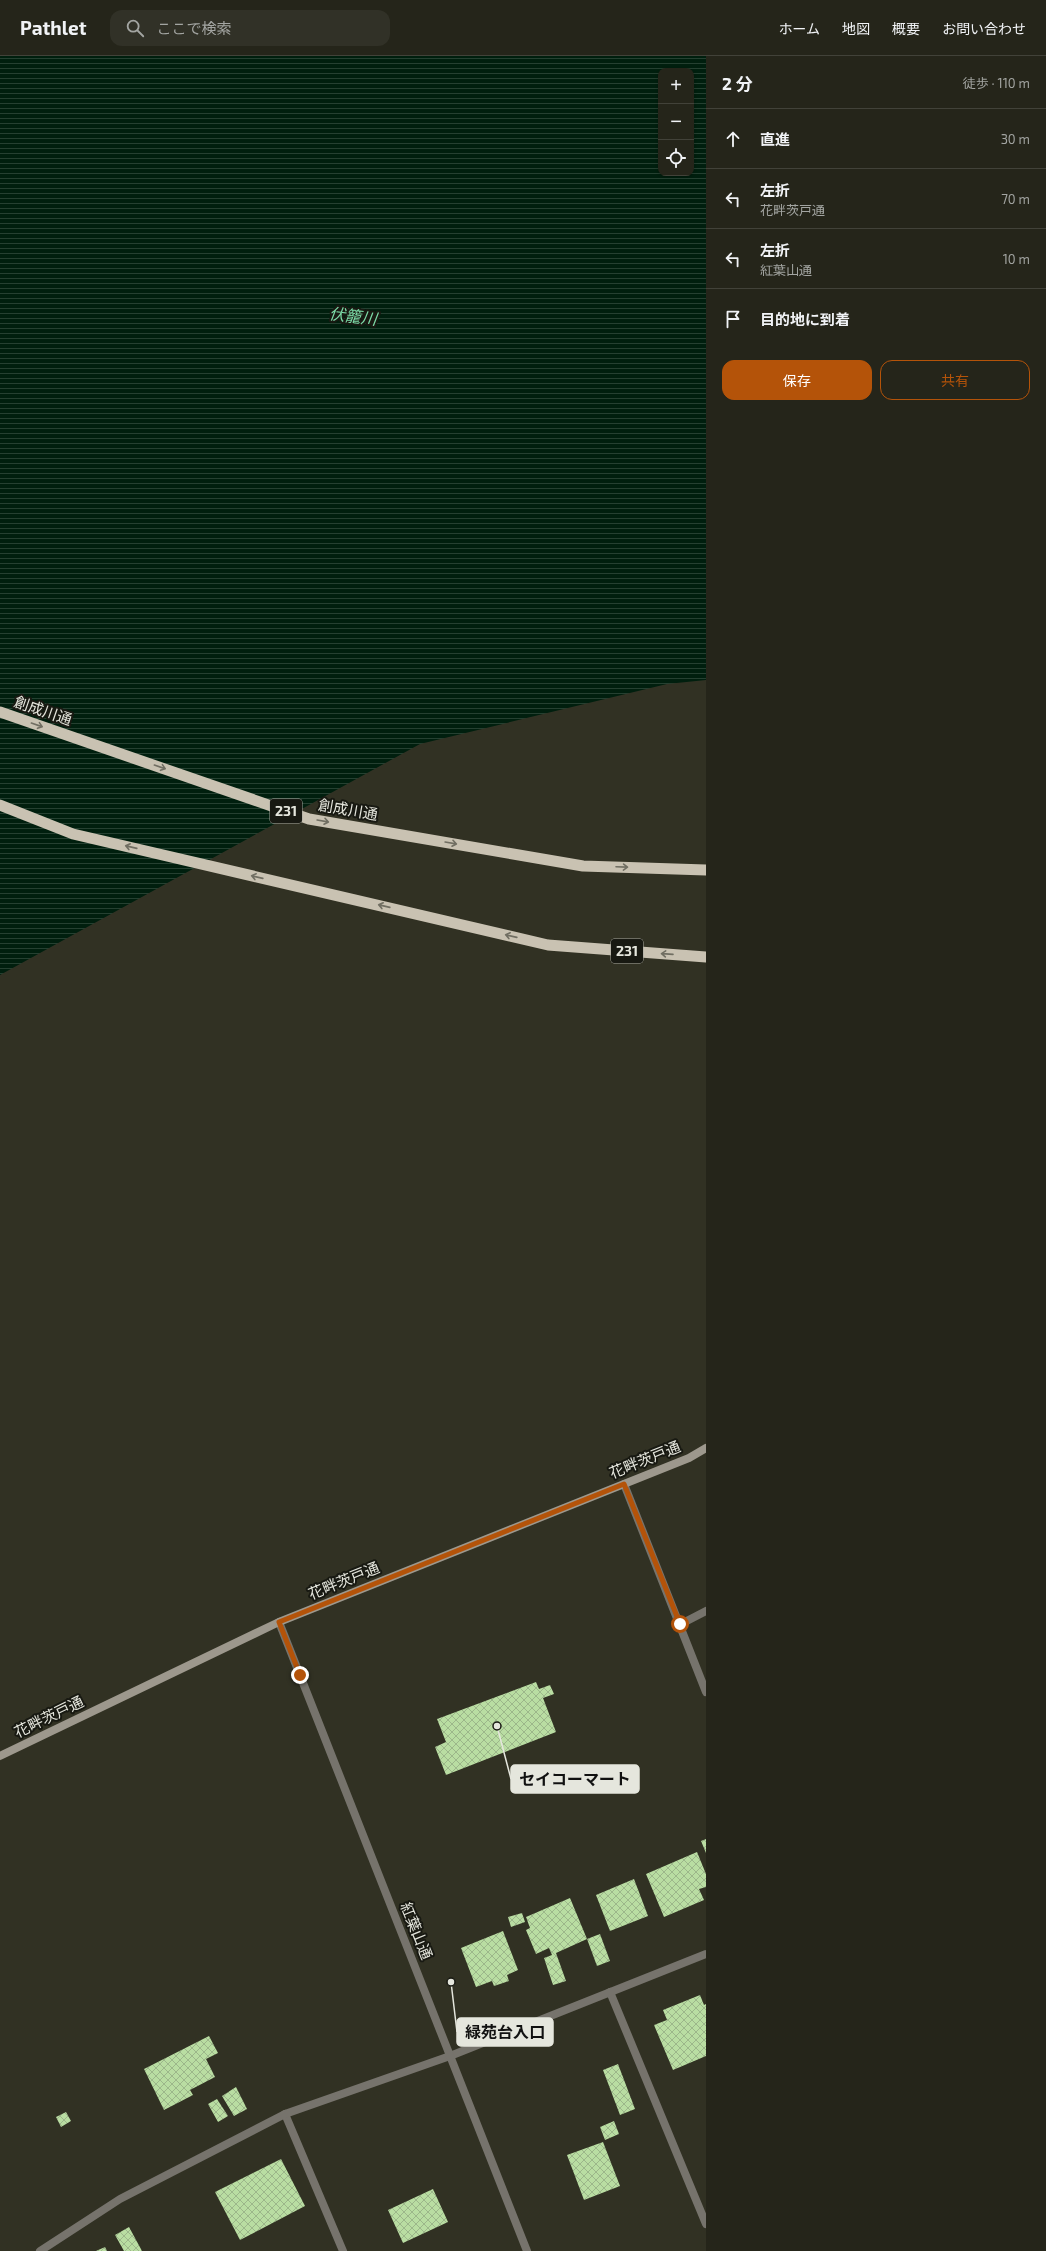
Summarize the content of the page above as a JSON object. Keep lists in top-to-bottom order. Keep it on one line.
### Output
{"streets":{"highway":["創成川通","231"],"main road":["花畔茨戸通"],"street":["紅葉山通"]},"crossings":[["花畔茨戸通","紅葉山通"]],"water":["伏籠川"],"places":["セイコーマート","緑苑台入口"],"page":{"header":"Pathlet","search":"ここで検索","nav":["ホーム","地図","概要","お問い合わせ"],"heading":["2 分","徒歩 · 110 m"],"map_buttons":["+","−"],"list":[["直進","30 m"],["左折","花畔茨戸通","70 m"],["左折","紅葉山通","10 m"],"目的地に到着"],"buttons":["保存","共有"]}}
